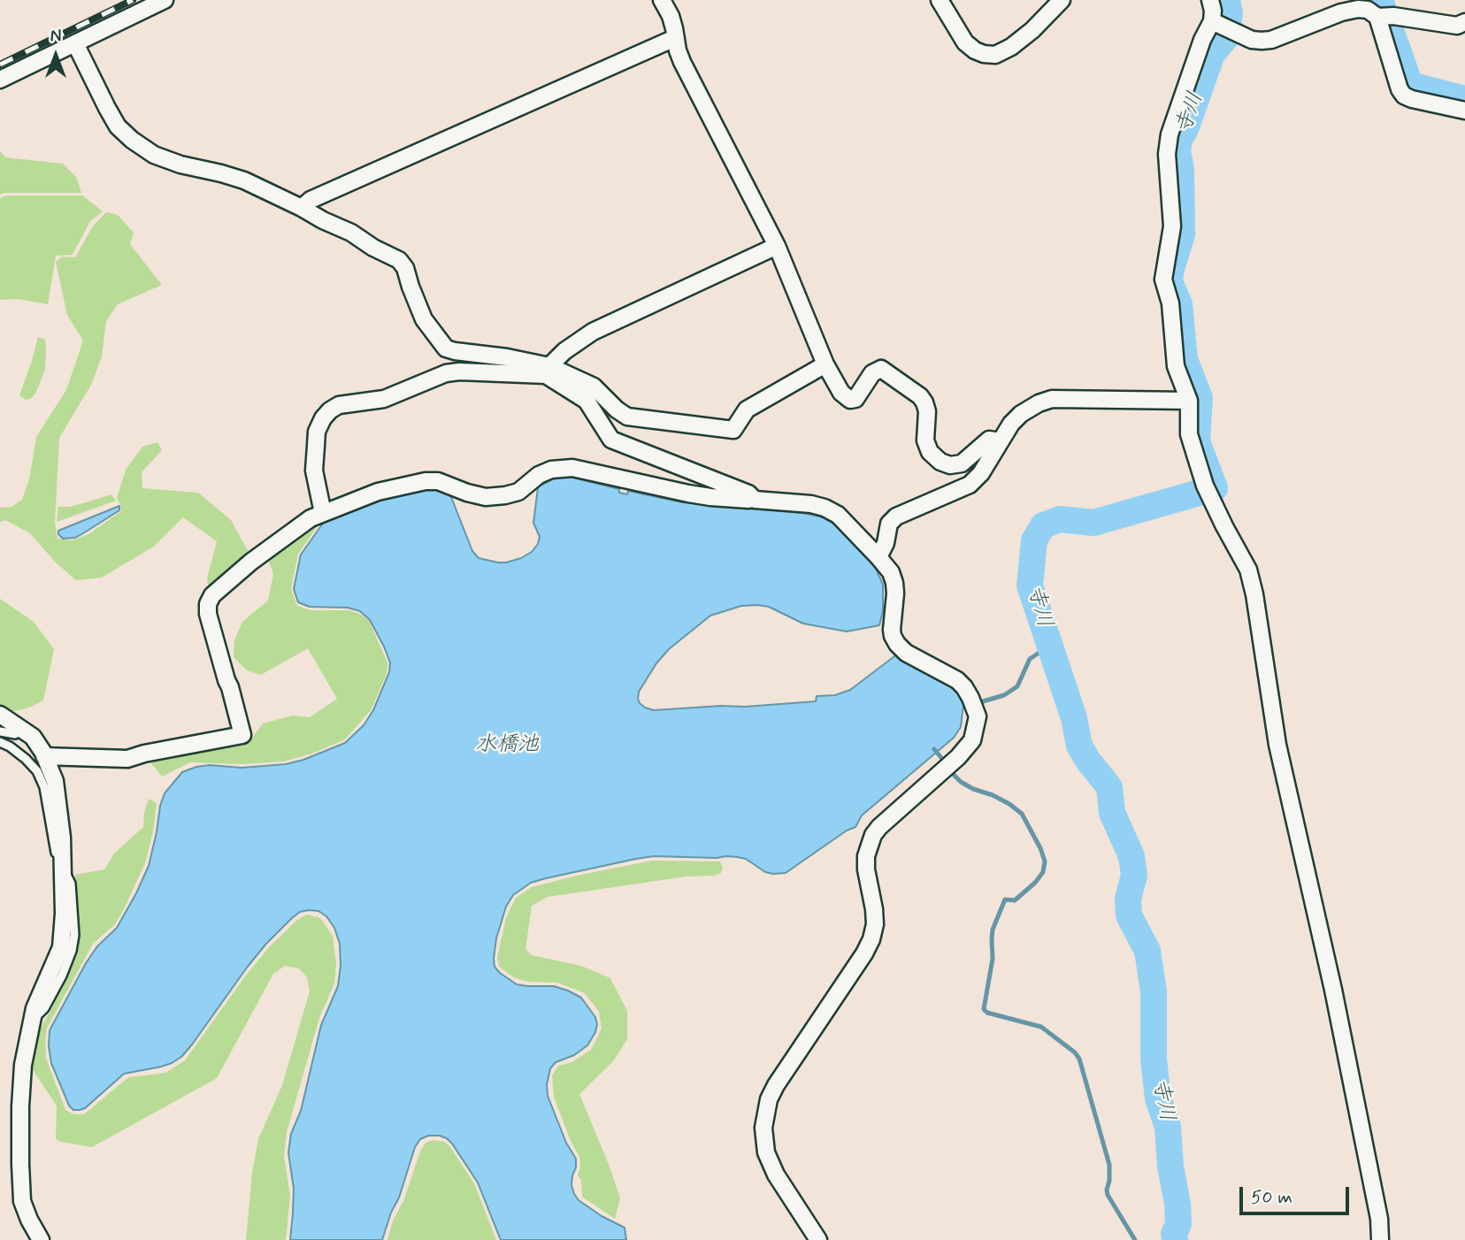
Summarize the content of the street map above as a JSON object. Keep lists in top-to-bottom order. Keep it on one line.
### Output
{"water":["寺川","水橋池"],"scale_bar":"50 m","north":"top"}
